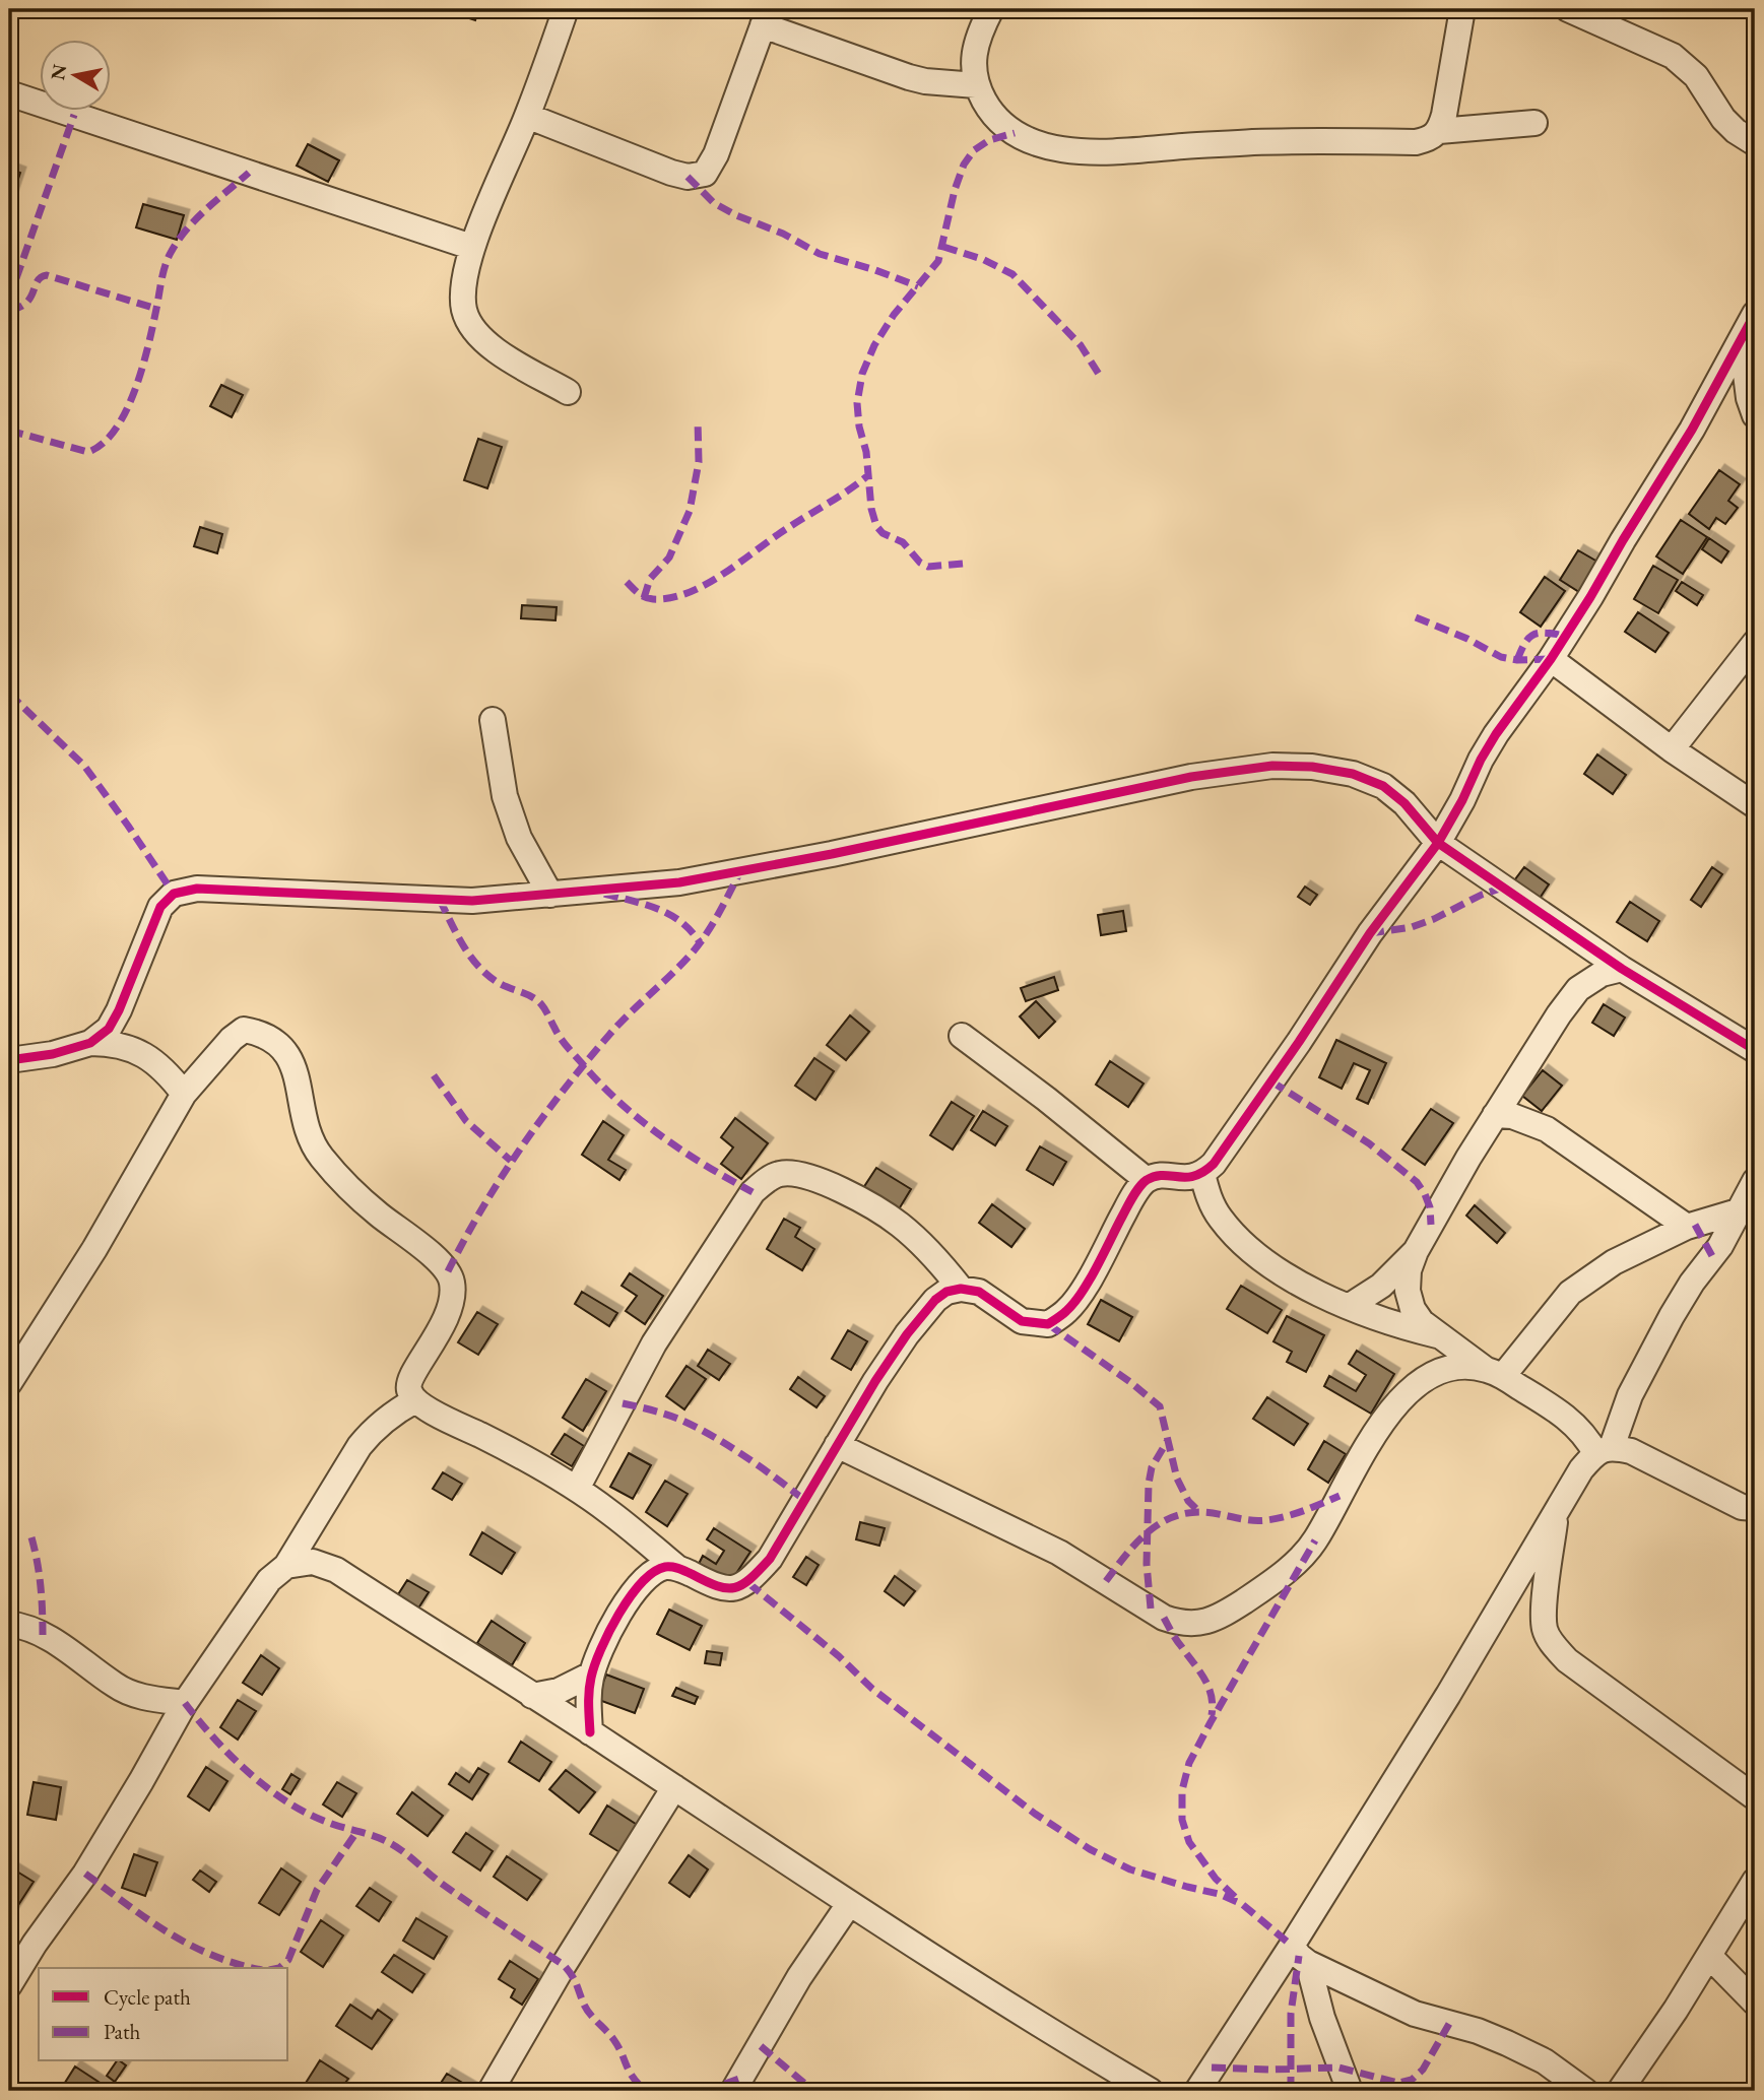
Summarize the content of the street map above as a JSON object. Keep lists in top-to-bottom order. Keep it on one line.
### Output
{"legend":["Cycle path","Path"],"north":"left"}
